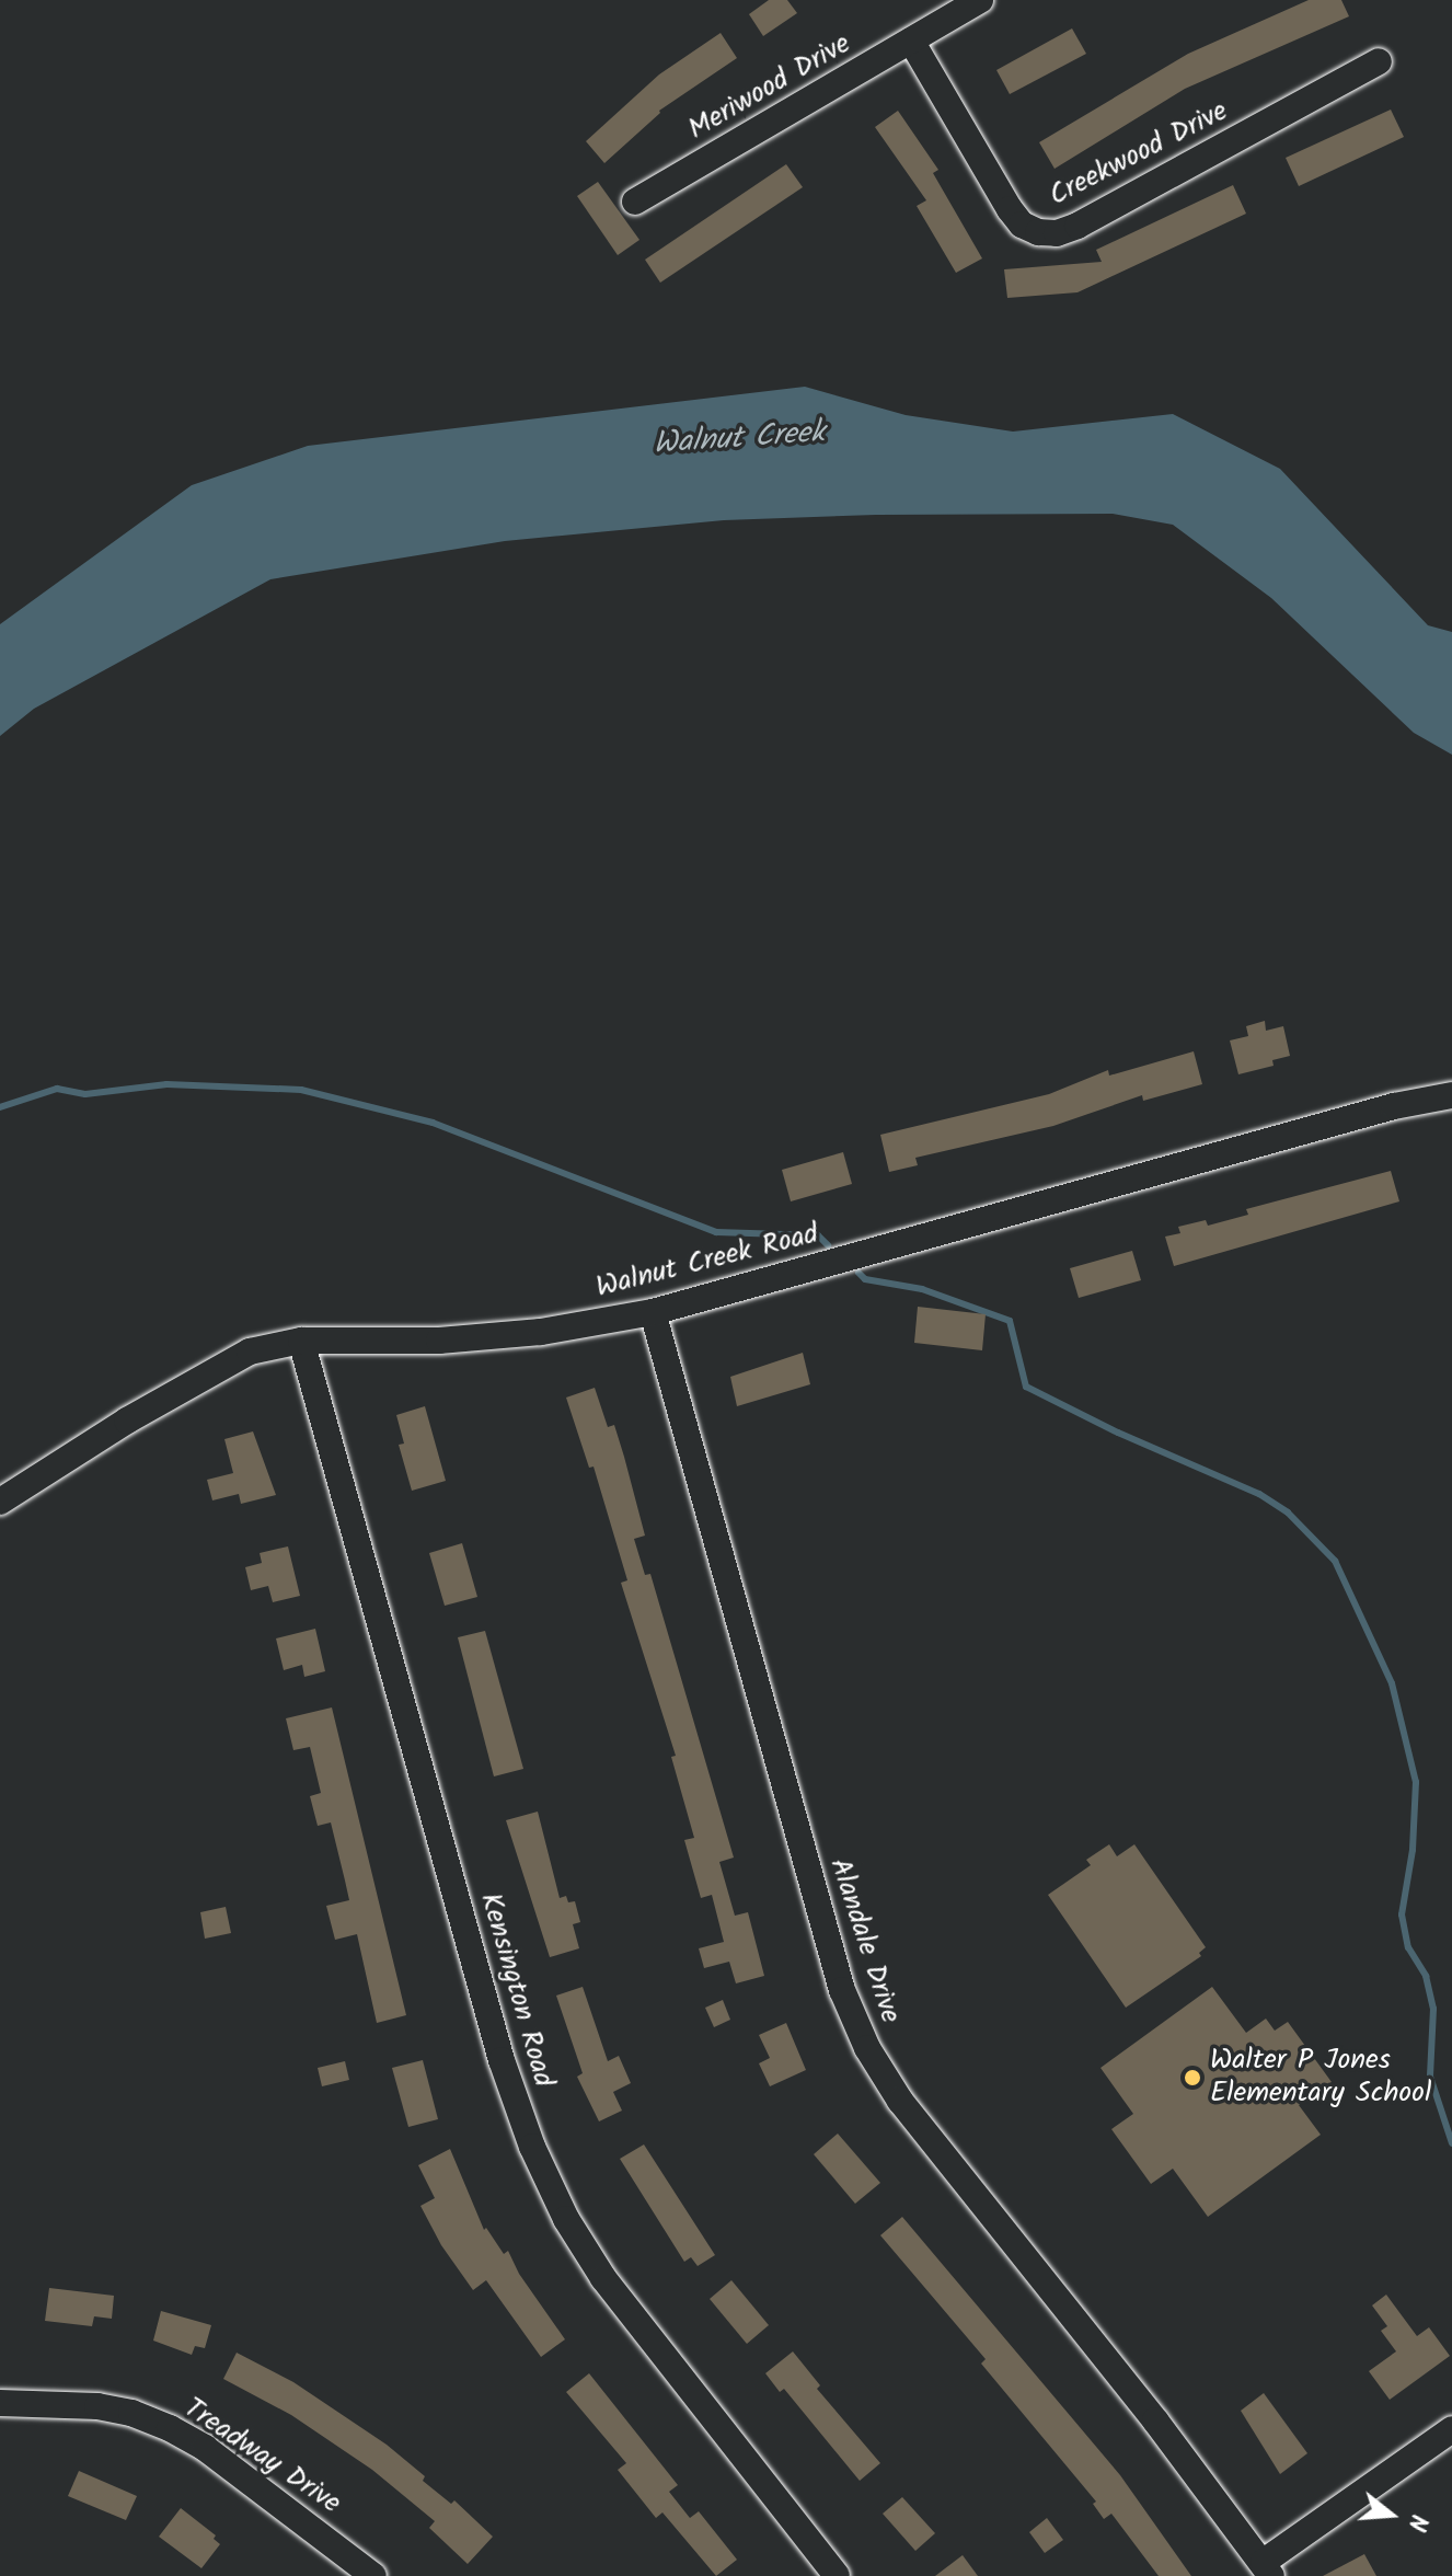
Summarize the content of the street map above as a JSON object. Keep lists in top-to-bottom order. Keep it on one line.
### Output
{"streets":{"street":["Meriwood Drive","Creekwood Drive","Walnut Creek Road","Alandale Drive","Kensington Road","Treadway Drive"]},"crossings":[["Meriwood Drive","Creekwood Drive"],["Walnut Creek Road","Alandale Drive"],["Walnut Creek Road","Kensington Road"]],"water":["Walnut Creek"],"places":["Walter P Jones Elementary School"],"north":"right"}
